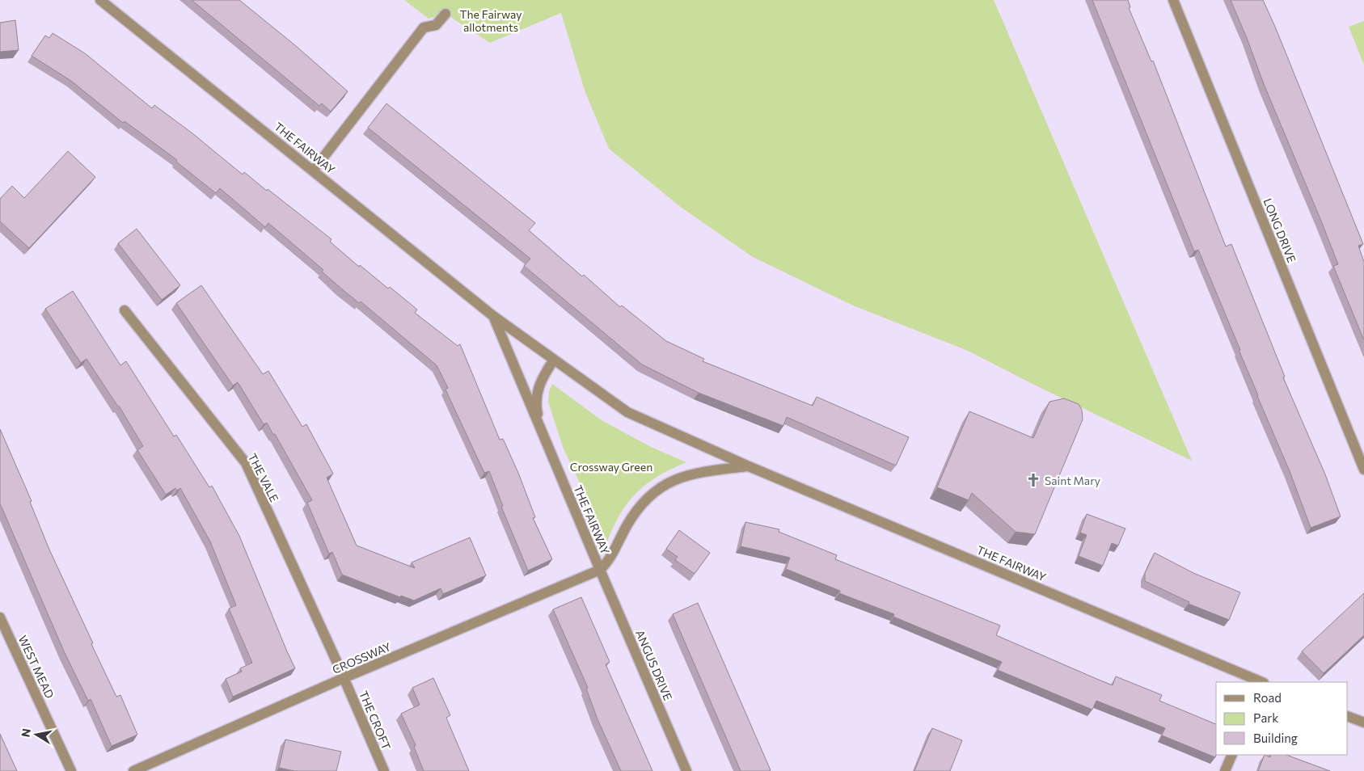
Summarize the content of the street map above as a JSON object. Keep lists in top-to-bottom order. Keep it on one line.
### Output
{"streets":{"street":["THE FAIRWAY","LONG DRIVE","THE VALE","CROSSWAY","ANGUS DRIVE","WEST MEAD","THE CROFT"]},"crossings":[["THE FAIRWAY","CROSSWAY"],["THE FAIRWAY","ANGUS DRIVE"],["THE VALE","CROSSWAY"],["THE VALE","THE CROFT"],["CROSSWAY","ANGUS DRIVE"],["CROSSWAY","THE CROFT"]],"parks":["The Fairway allotments","Crossway Green"],"places":{"church":["Saint Mary"]},"legend":["Road","Park","Building"],"north":"left"}
